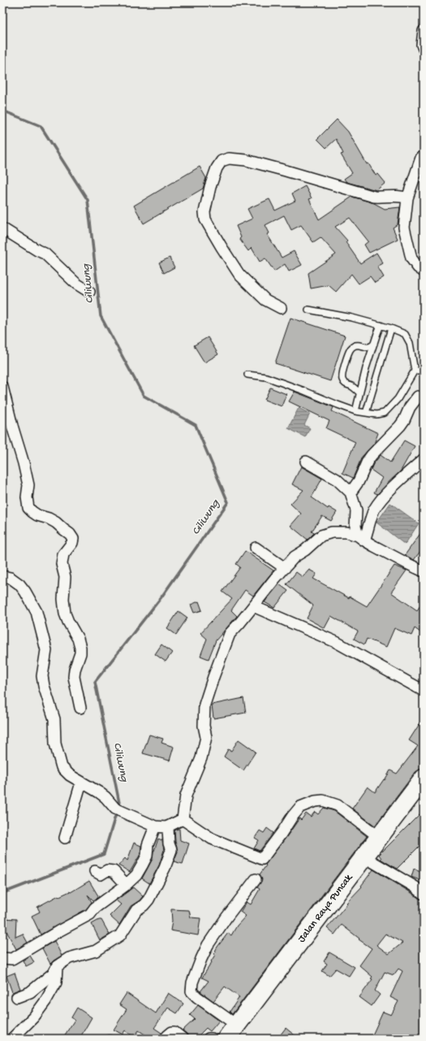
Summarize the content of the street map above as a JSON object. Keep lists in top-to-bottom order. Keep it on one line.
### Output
{"streets":{"highway":["Jalan Raya Puncak"]},"water":["Ciliwung"]}
